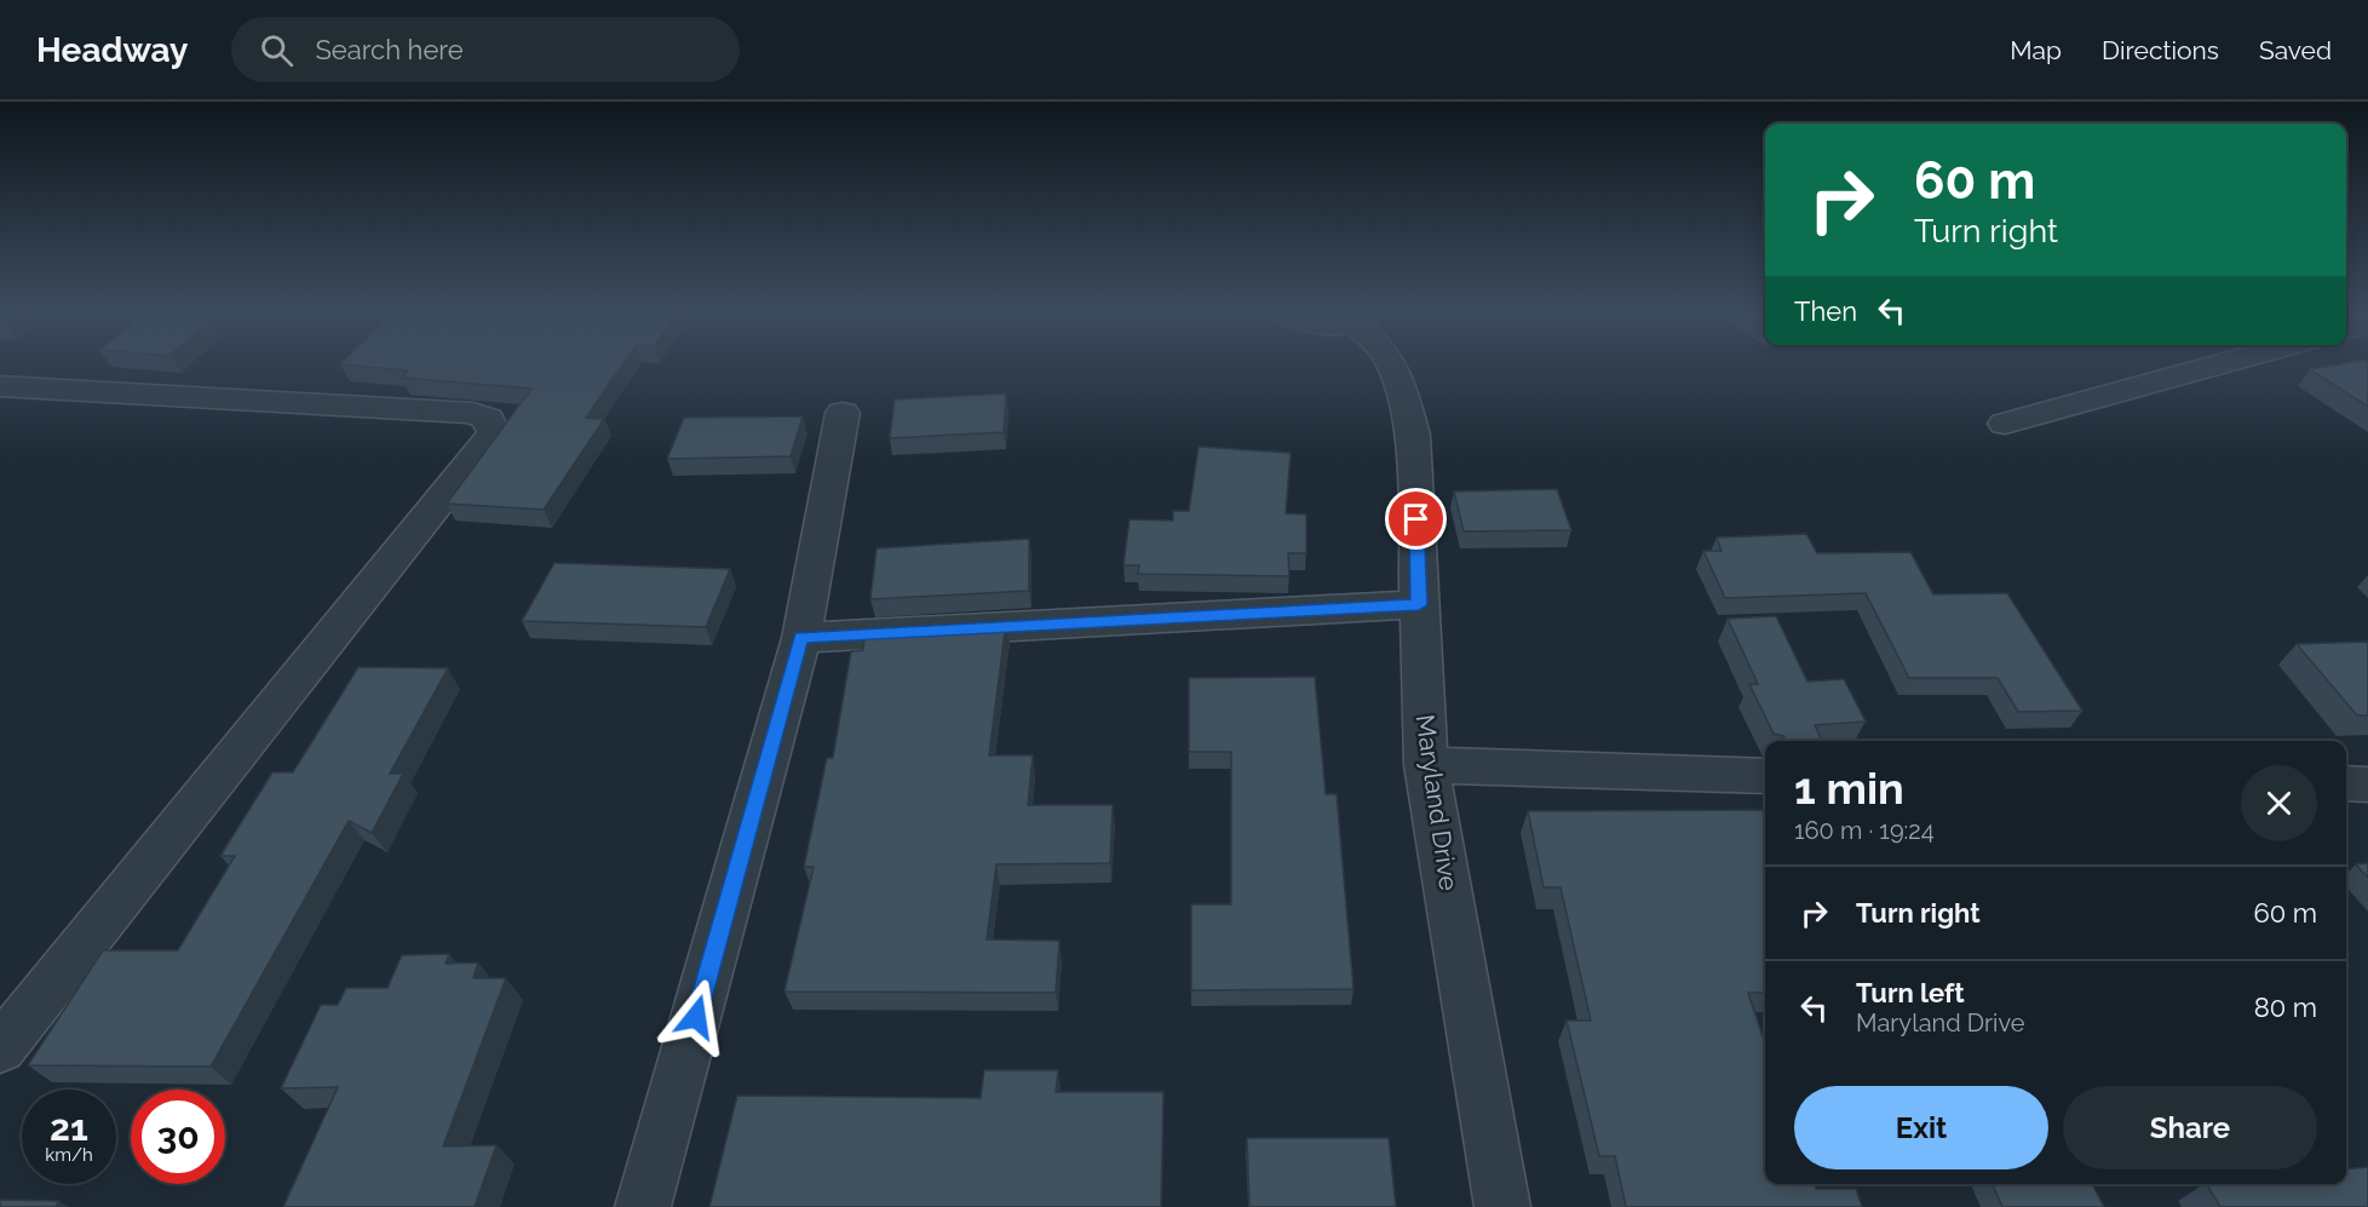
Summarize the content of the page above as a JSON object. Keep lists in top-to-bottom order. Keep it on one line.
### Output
{"streets":{"street":["Maryland Drive"]},"page":{"header":"Headway","search":"Search here","nav":["Map","Directions","Saved"],"turn":["60 m","Turn right"],"then":"Then","heading":["1 min","160 m · 19:24"],"list":[{"name":"Turn right","value":"60 m"},{"name":"Turn left","note":"Maryland Drive","value":"80 m"}],"buttons":["Exit","Share"],"speed":"21 km/h","limit":"30"}}
